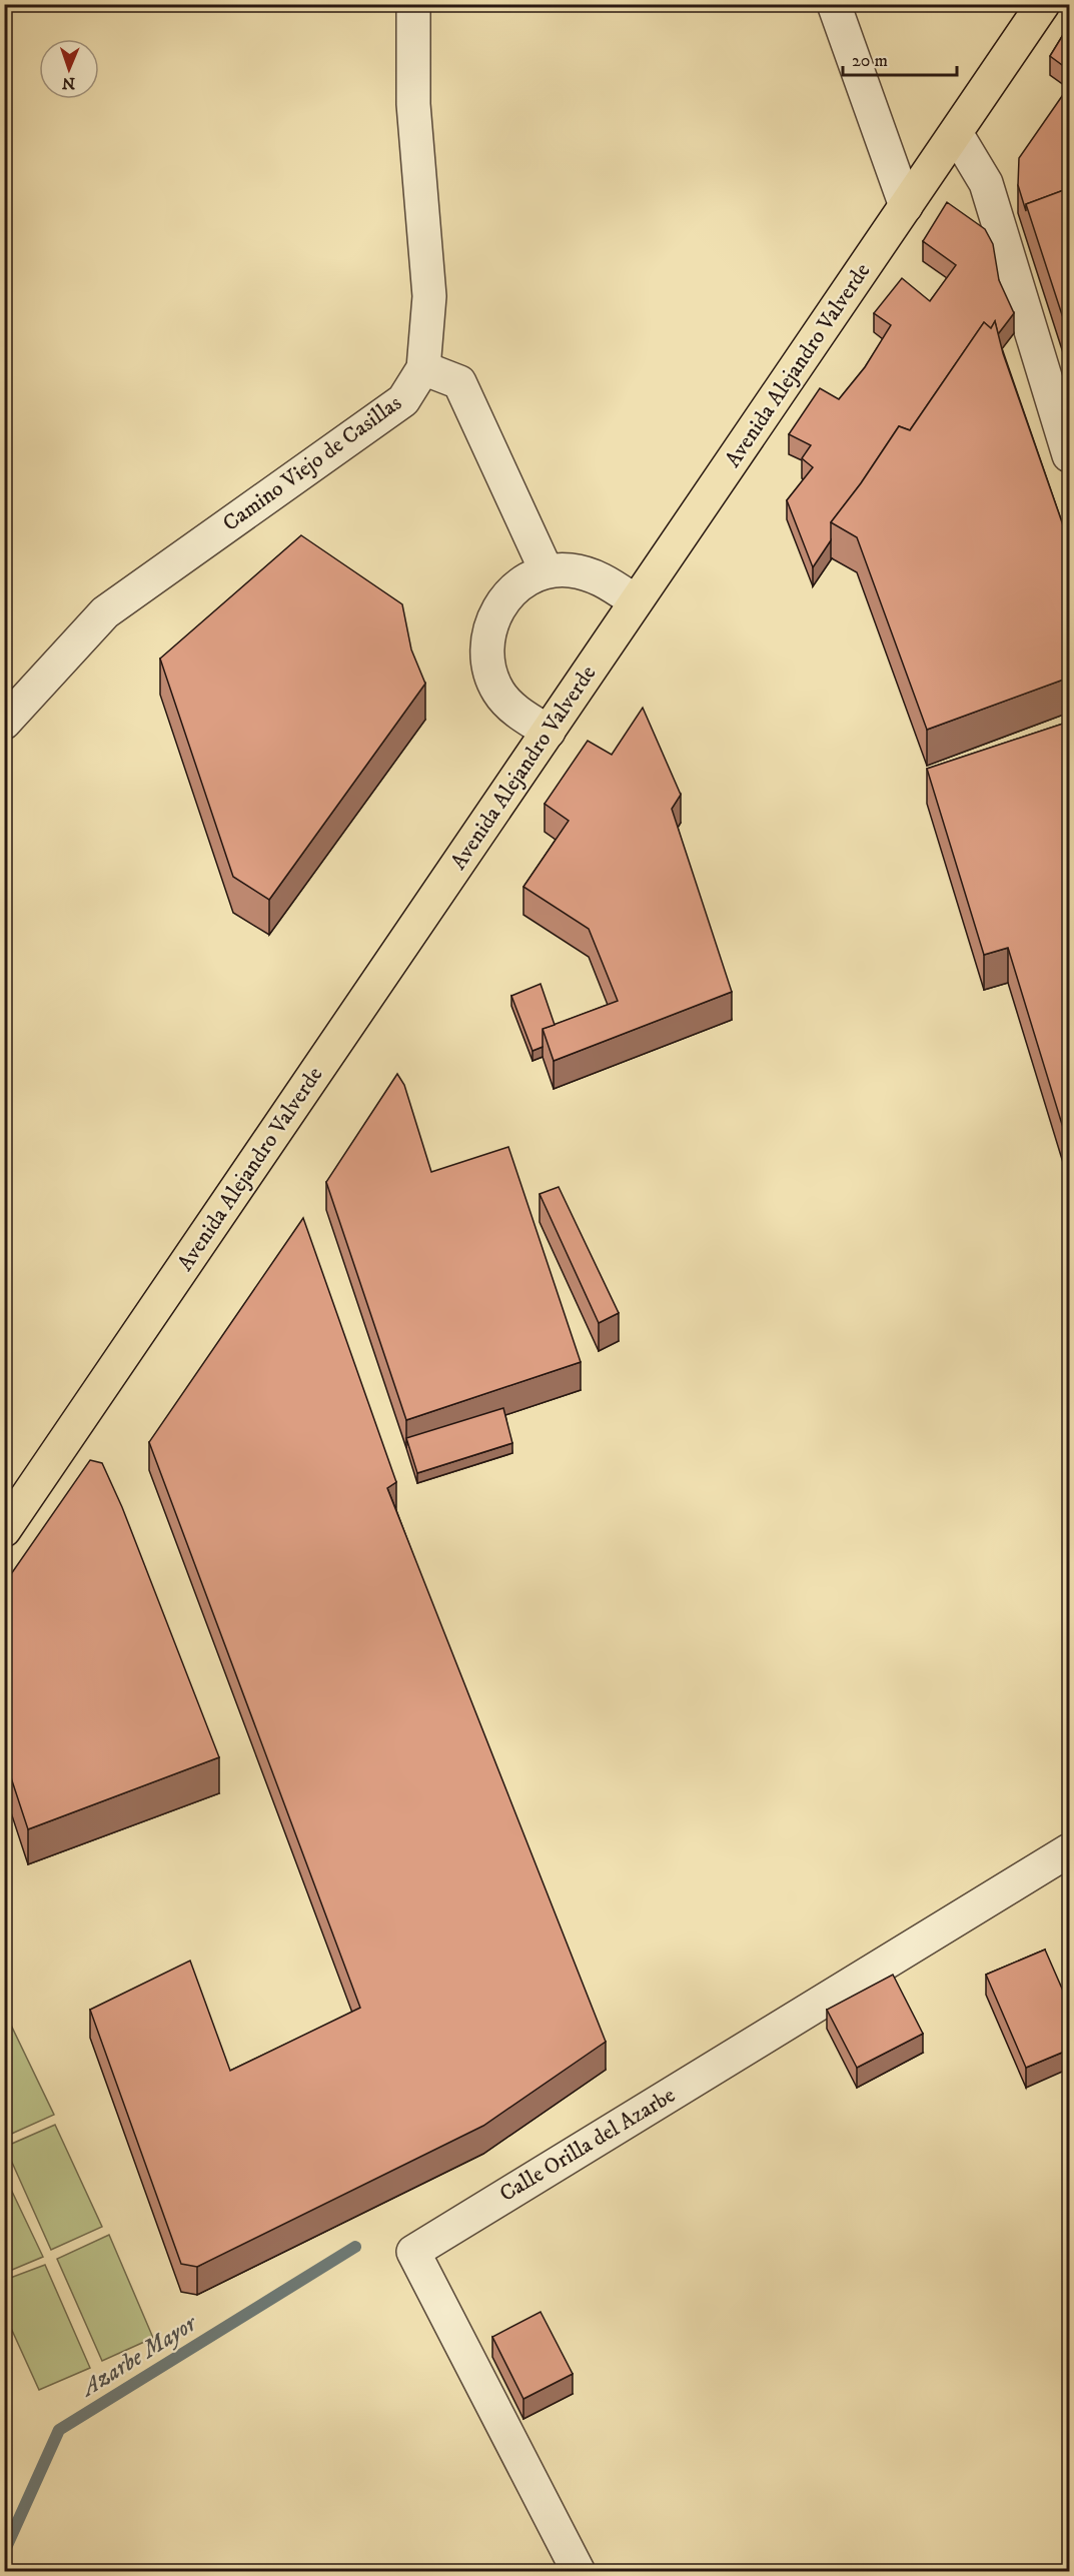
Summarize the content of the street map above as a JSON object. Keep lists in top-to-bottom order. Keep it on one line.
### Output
{"streets":{"main road":["Avenida Alejandro Valverde"],"street":["Camino Viejo de Casillas","Calle Orilla del Azarbe"]},"water":["Azarbe Mayor"],"scale_bar":"20 m","north":"bottom"}
